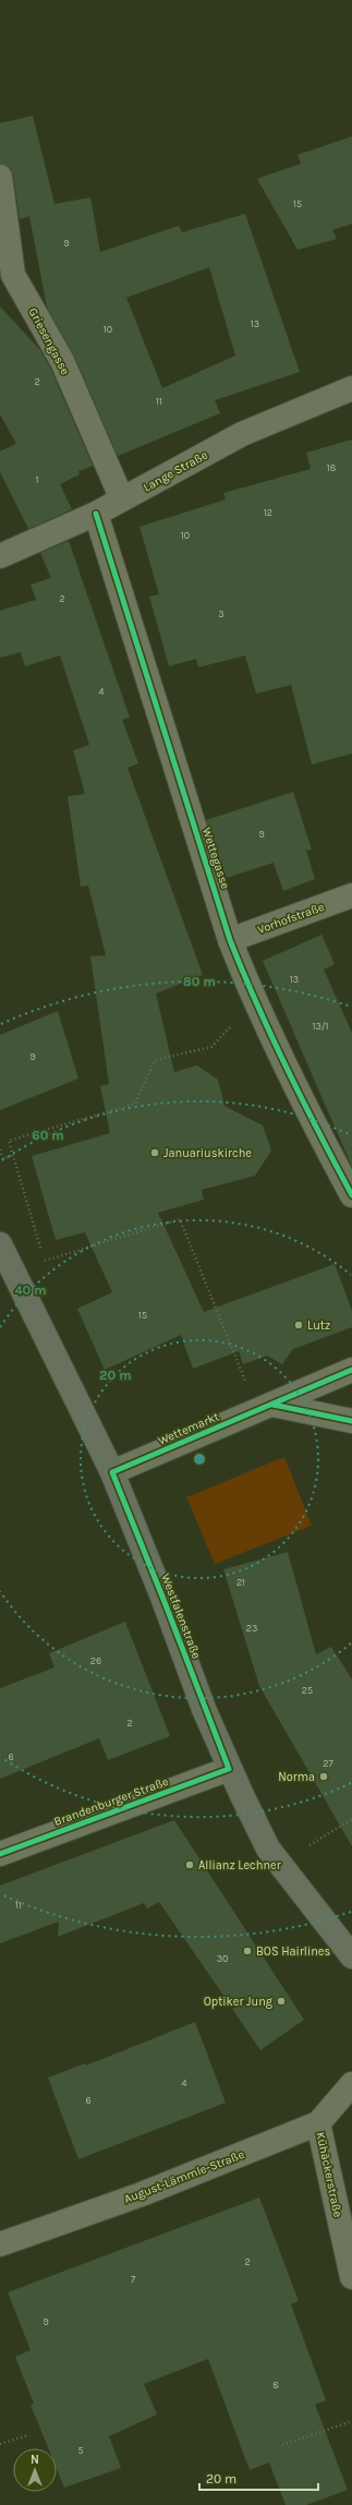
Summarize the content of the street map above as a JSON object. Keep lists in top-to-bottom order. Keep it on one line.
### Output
{"streets":{"main road":["Westfalenstraße"],"street":["Griesengasse","Lange Straße","Wettegasse","Vorhofstraße","Wettemarkt","Brandenburger Straße","Kühäckerstraße","August-Lämmle-Straße"]},"crossings":[["Griesengasse","Lange Straße"],["Lange Straße","Wettegasse"],["Wettegasse","Vorhofstraße"],["Wettemarkt","Westfalenstraße"],["Westfalenstraße","Brandenburger Straße"],["Kühäckerstraße","August-Lämmle-Straße"]],"places":["Januariuskirche","Lutz","Norma","Allianz Lechner","BOS Hairlines","Optiker Jung"],"house_numbers":["15","9","13","10","2","11","18","1","12","10","2","3","4","9","13","13/1","9","15","21","23","26","25","2","6","27","11","30","4","6","2","7","9","8","5"],"scale_bar":"20 m","north":"top","rings":["80 m","60 m","40 m","20 m"]}
